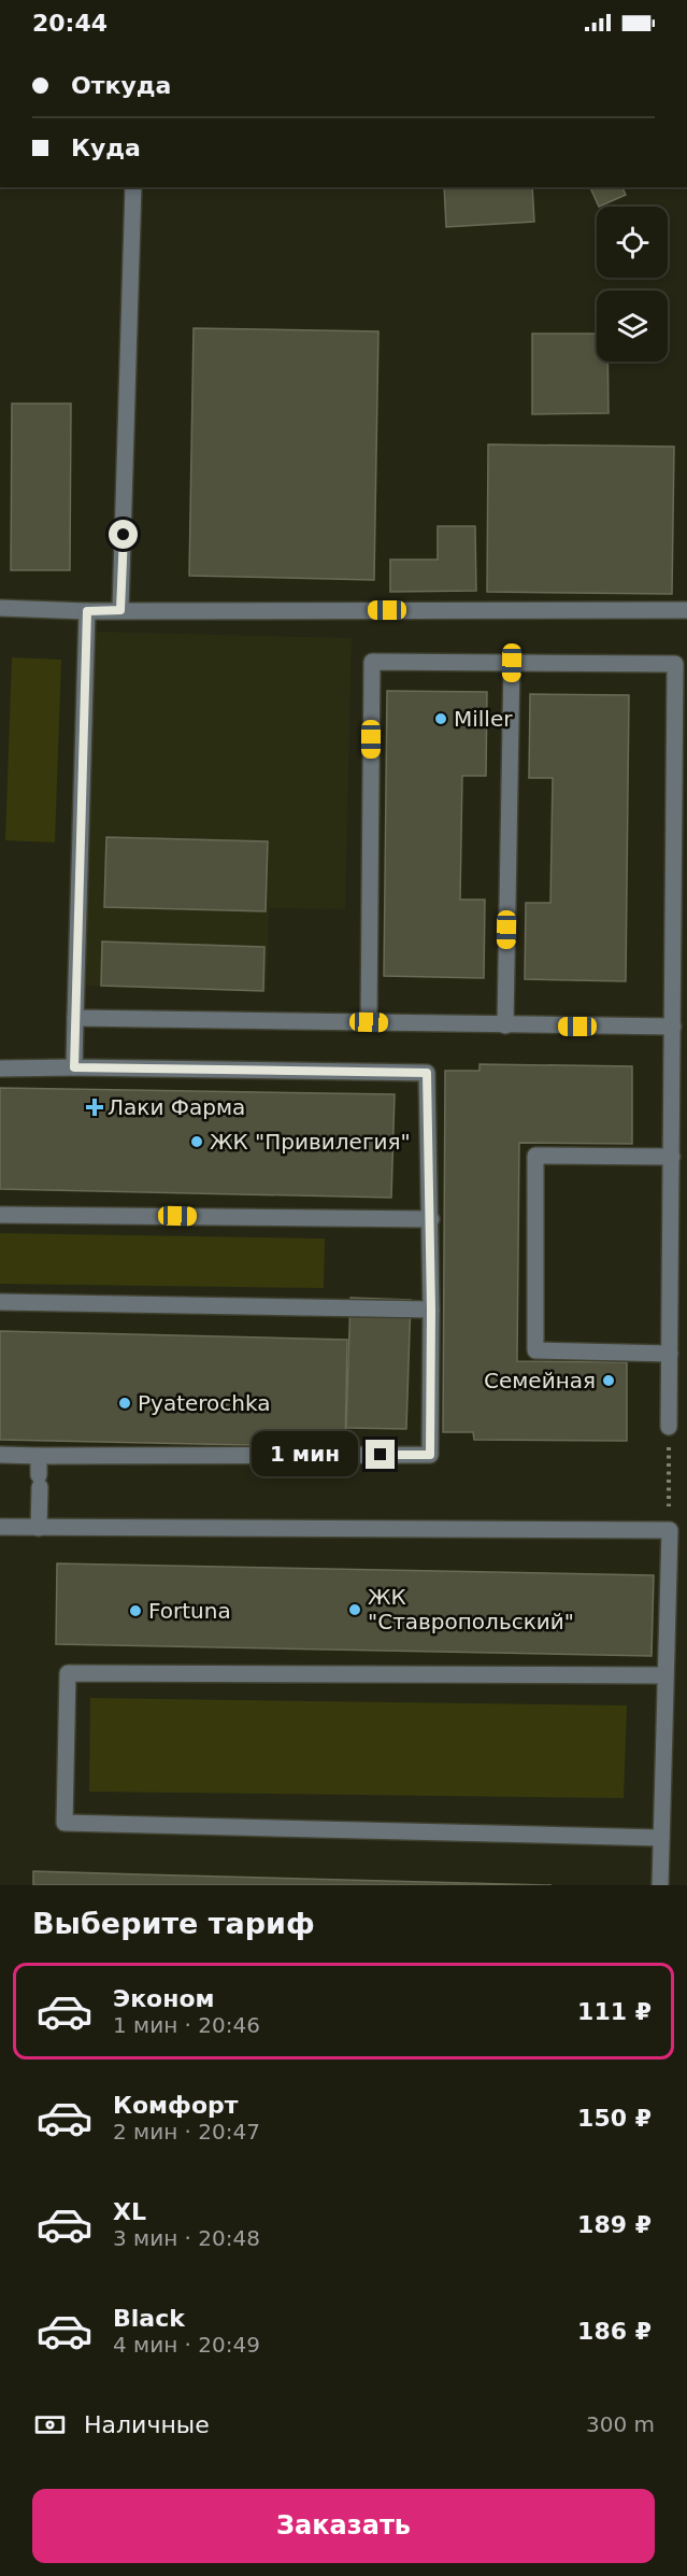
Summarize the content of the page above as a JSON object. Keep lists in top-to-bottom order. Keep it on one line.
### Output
{"places":{"other":["Miller","ЖК \"Привилегия\"","Семейная","Pyaterochka","ЖК \"Ставропольский\"","Fortuna"],"health":["Лаки Фарма"]},"page":{"status":"20:44","banner":["Откуда","Куда"],"bubble":"1 мин","heading":"Выберите тариф","list":[{"name":"Эконом","note":"1 мин · 20:46","value":"111 ₽"},{"name":"Комфорт","note":"2 мин · 20:47","value":"150 ₽"},{"name":"XL","note":"3 мин · 20:48","value":"189 ₽"},{"name":"Black","note":"4 мин · 20:49","value":"186 ₽"}],"pay":["Наличные","300 m"],"buttons":"Заказать"}}
